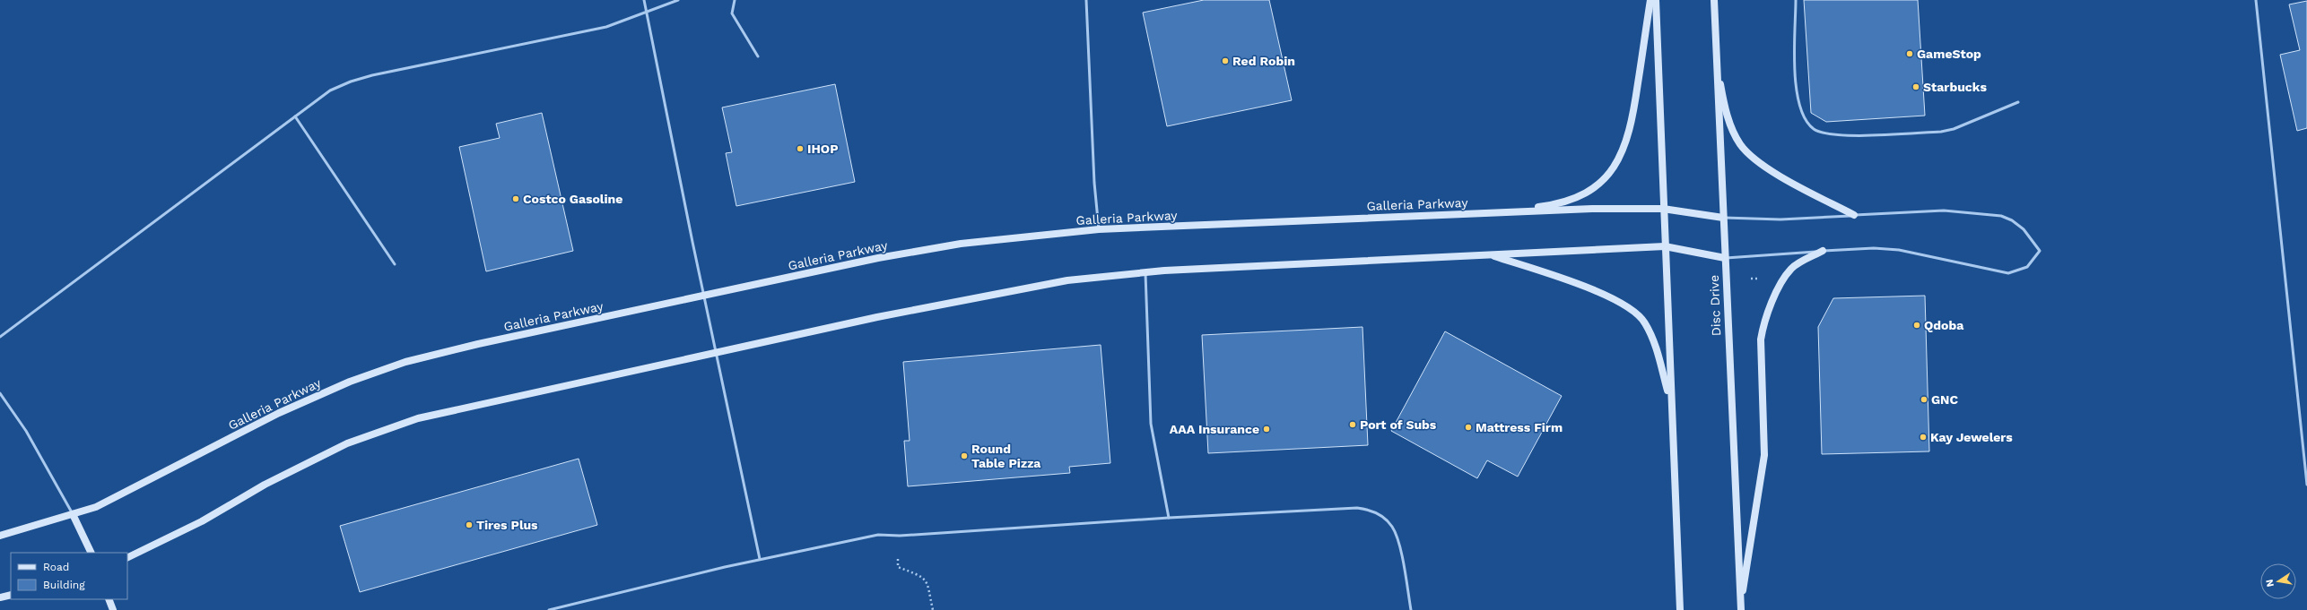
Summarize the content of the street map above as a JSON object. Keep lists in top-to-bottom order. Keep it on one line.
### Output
{"streets":{"street":["Galleria Parkway","Disc Drive"]},"crossings":[["Galleria Parkway","Disc Drive"]],"places":["GameStop","Red Robin","Starbucks","IHOP","Costco Gasoline","Qdoba","GNC","Port of Subs","Mattress Firm","AAA Insurance","Kay Jewelers","Round Table Pizza","Tires Plus"],"legend":["Road","Building"],"north":"left"}
